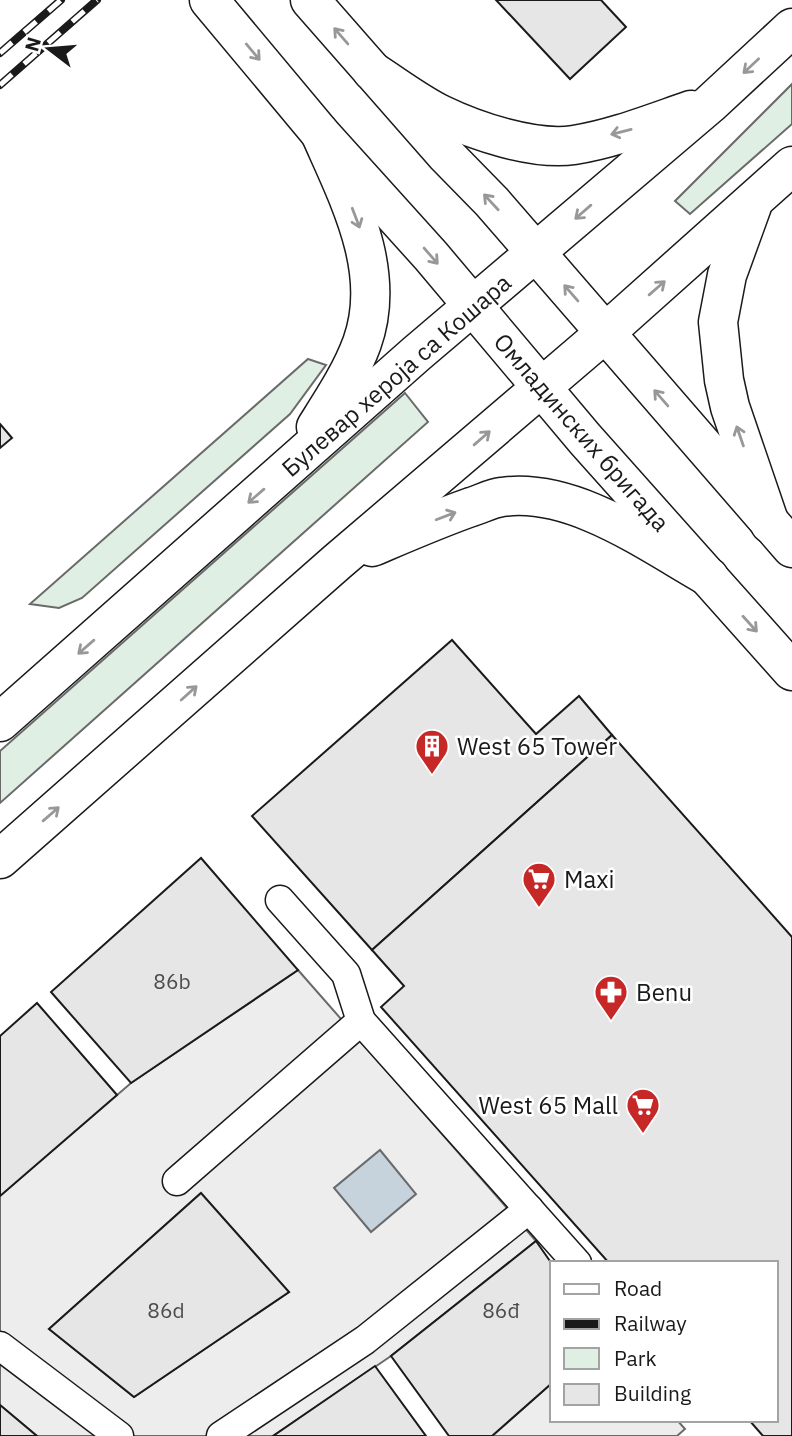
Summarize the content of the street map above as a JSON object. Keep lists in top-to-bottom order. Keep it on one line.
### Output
{"streets":{"main road":["Булевар хероја са Кошара","Омладинских бригада"]},"crossings":[["Булевар хероја са Кошара","Омладинских бригада"]],"places":{"building":["West 65 Tower"],"supermarket":["Maxi","West 65 Mall"],"pharmacy":["Benu"]},"house_numbers":["86b","86d","86đ"],"legend":["Road","Railway","Park","Building"],"north":"left"}
